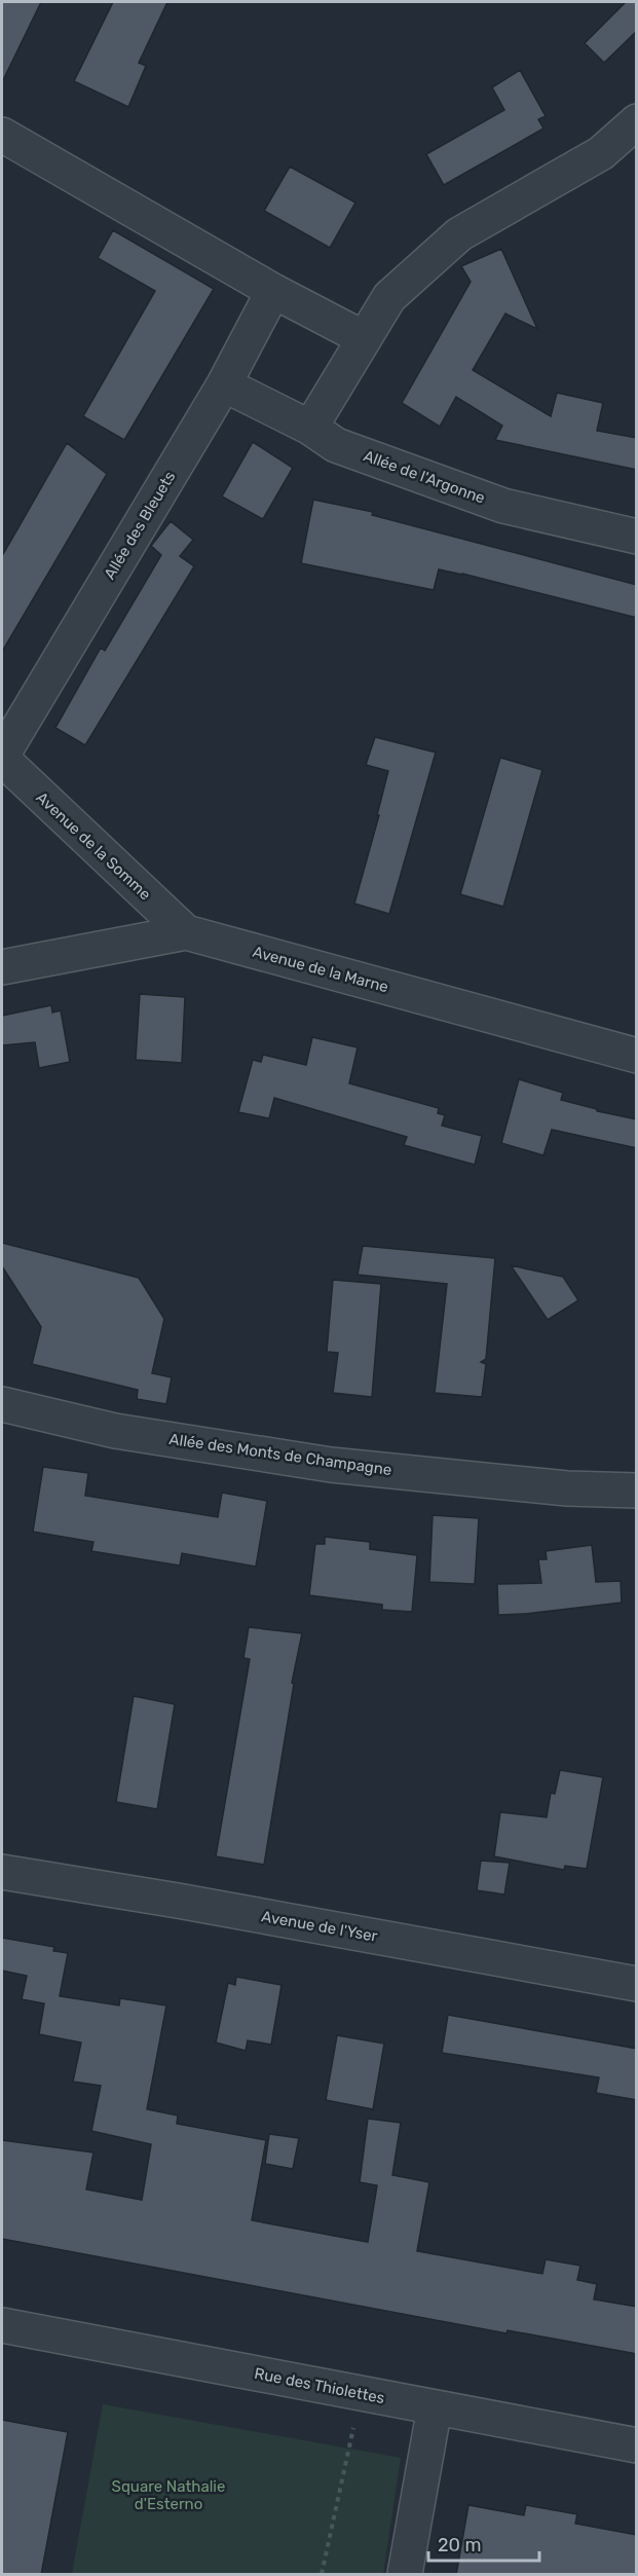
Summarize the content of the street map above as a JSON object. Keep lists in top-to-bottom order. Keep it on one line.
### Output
{"streets":{"street":["Allée de l'Argonne","Allée des Bleuets","Avenue de la Somme","Avenue de la Marne","Allée des Monts de Champagne","Avenue de l'Yser","Rue des Thiolettes"]},"crossings":[["Allée de l'Argonne","Allée des Bleuets"],["Allée des Bleuets","Avenue de la Somme"],["Avenue de la Somme","Avenue de la Marne"]],"parks":["Square Nathalie d'Esterno"],"scale_bar":"20 m"}
